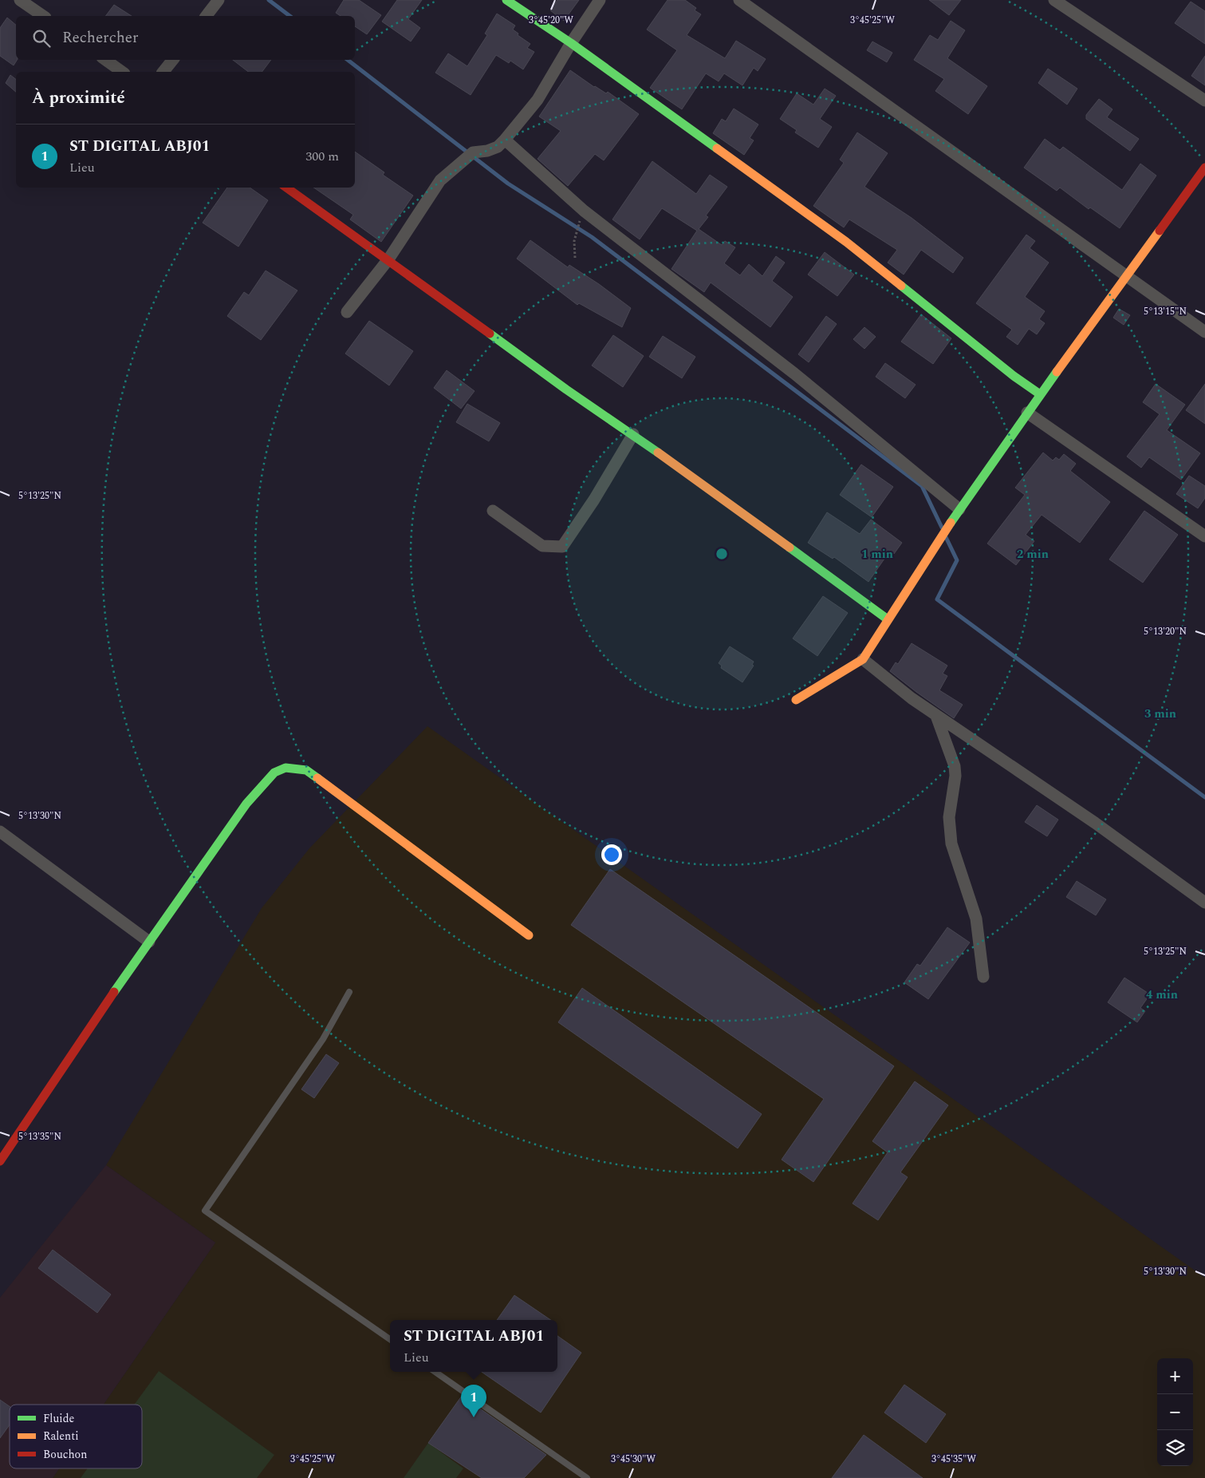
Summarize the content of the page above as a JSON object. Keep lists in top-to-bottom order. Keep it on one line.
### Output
{"legend":["Fluide","Ralenti","Bouchon"],"page":{"search":"Rechercher","heading":"À proximité","list":[{"mark":"1","name":"ST DIGITAL ABJ01","note":"Lieu","value":"300 m"}],"popup":["ST DIGITAL ABJ01","Lieu"],"map_buttons":["+","−"],"pins":"1"},"coordinates":["3°45'20\"W","3°45'25\"W","5°13'15\"N","5°13'25\"N","5°13'20\"N","5°13'30\"N","5°13'35\"N","3°45'30\"W","3°45'35\"W"],"rings":["1 min","2 min","3 min","4 min"]}
